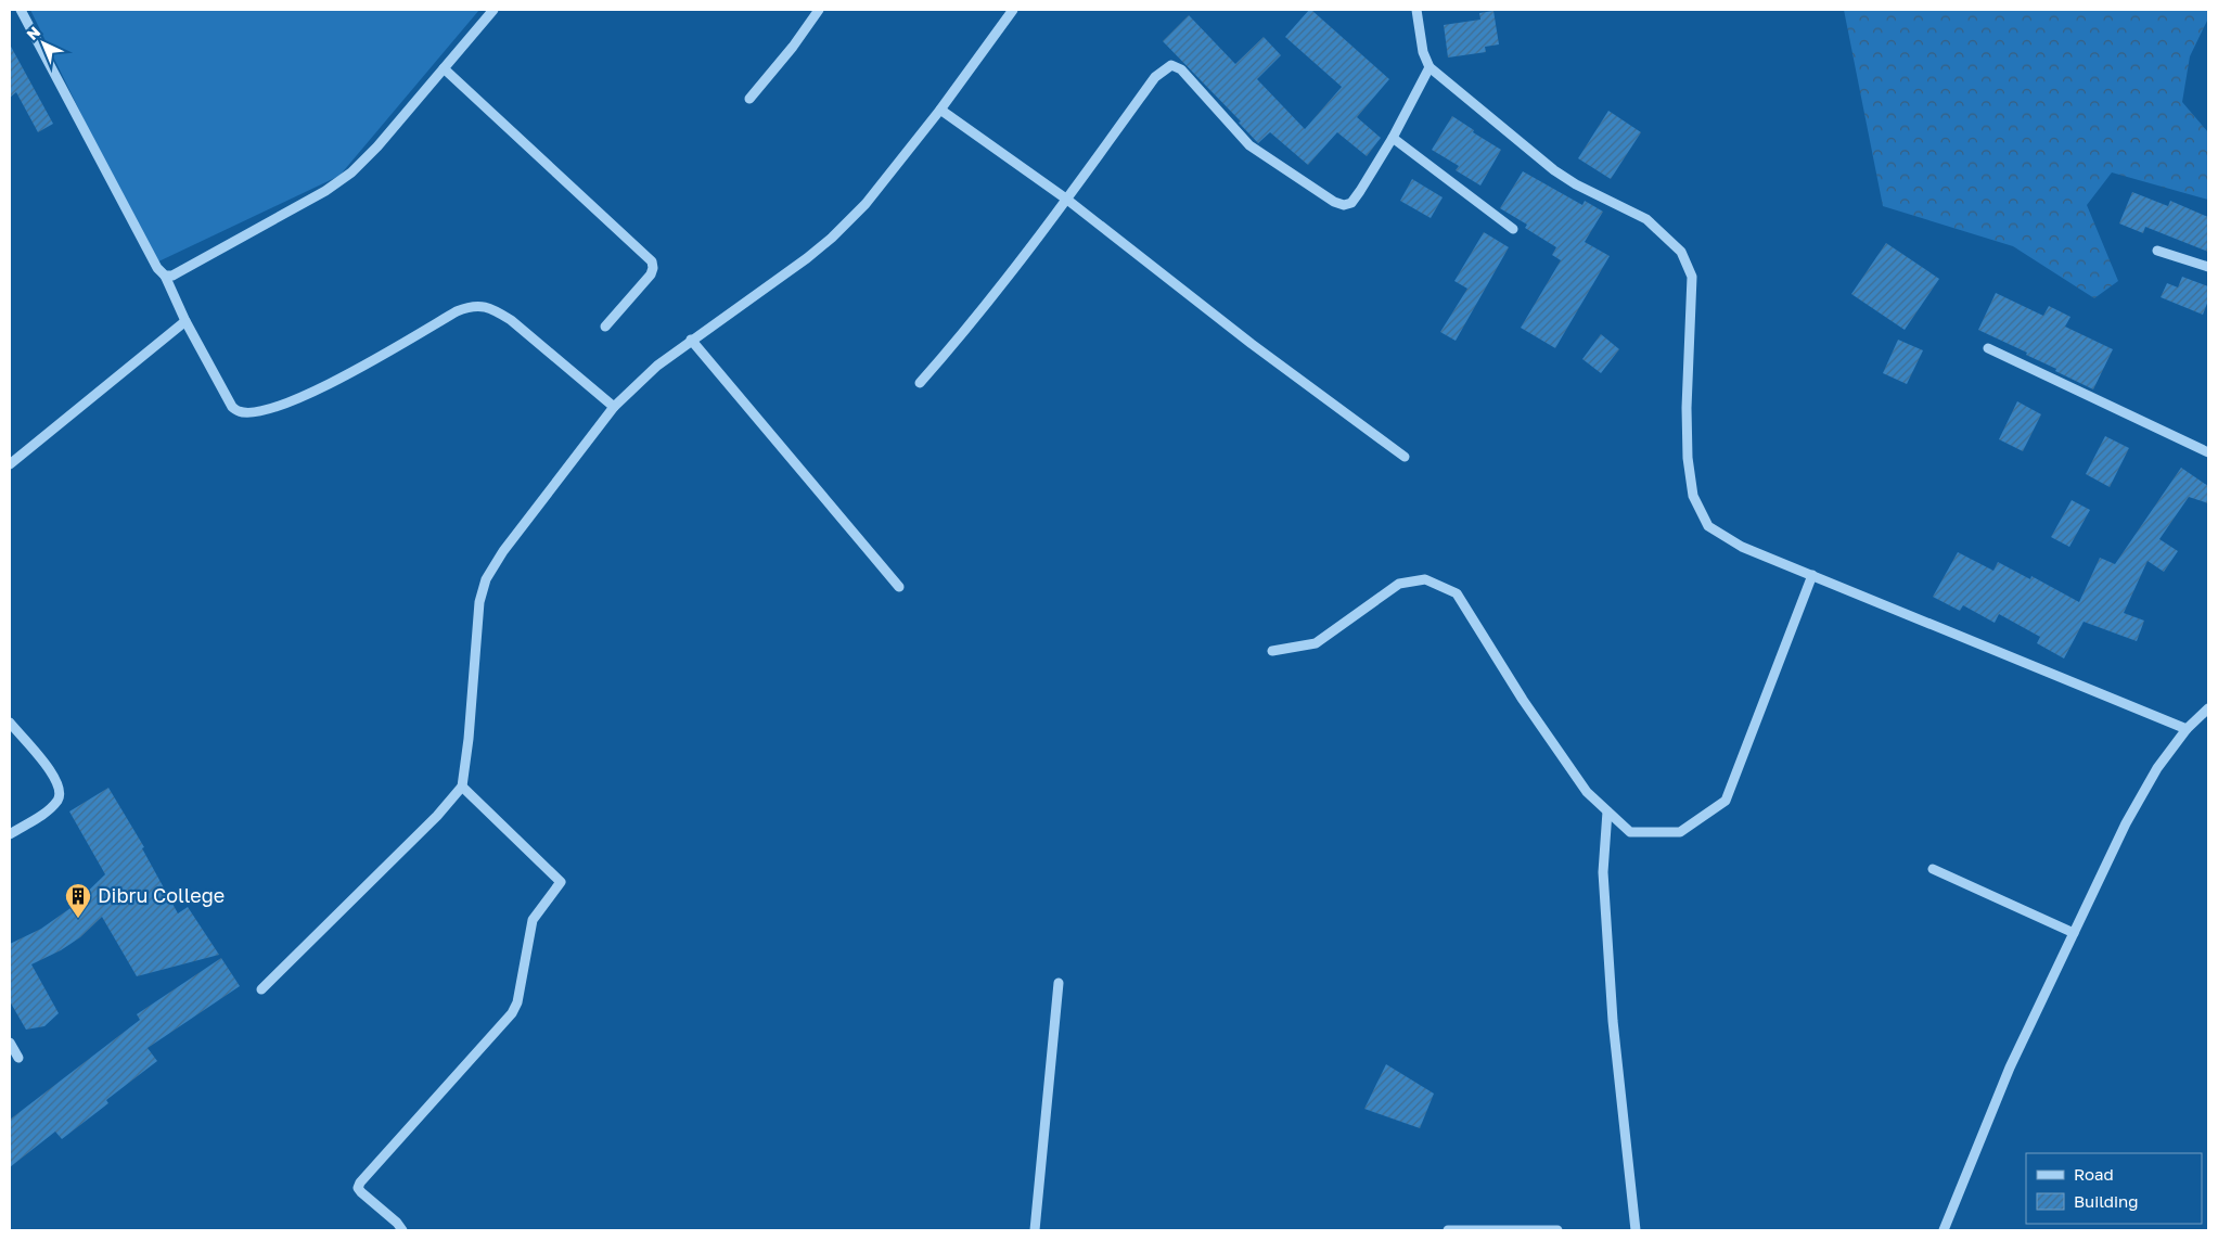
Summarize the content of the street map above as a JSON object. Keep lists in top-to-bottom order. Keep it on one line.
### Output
{"places":{"building":["Dibru College"]},"legend":["Road","Building"],"north":"top left"}
